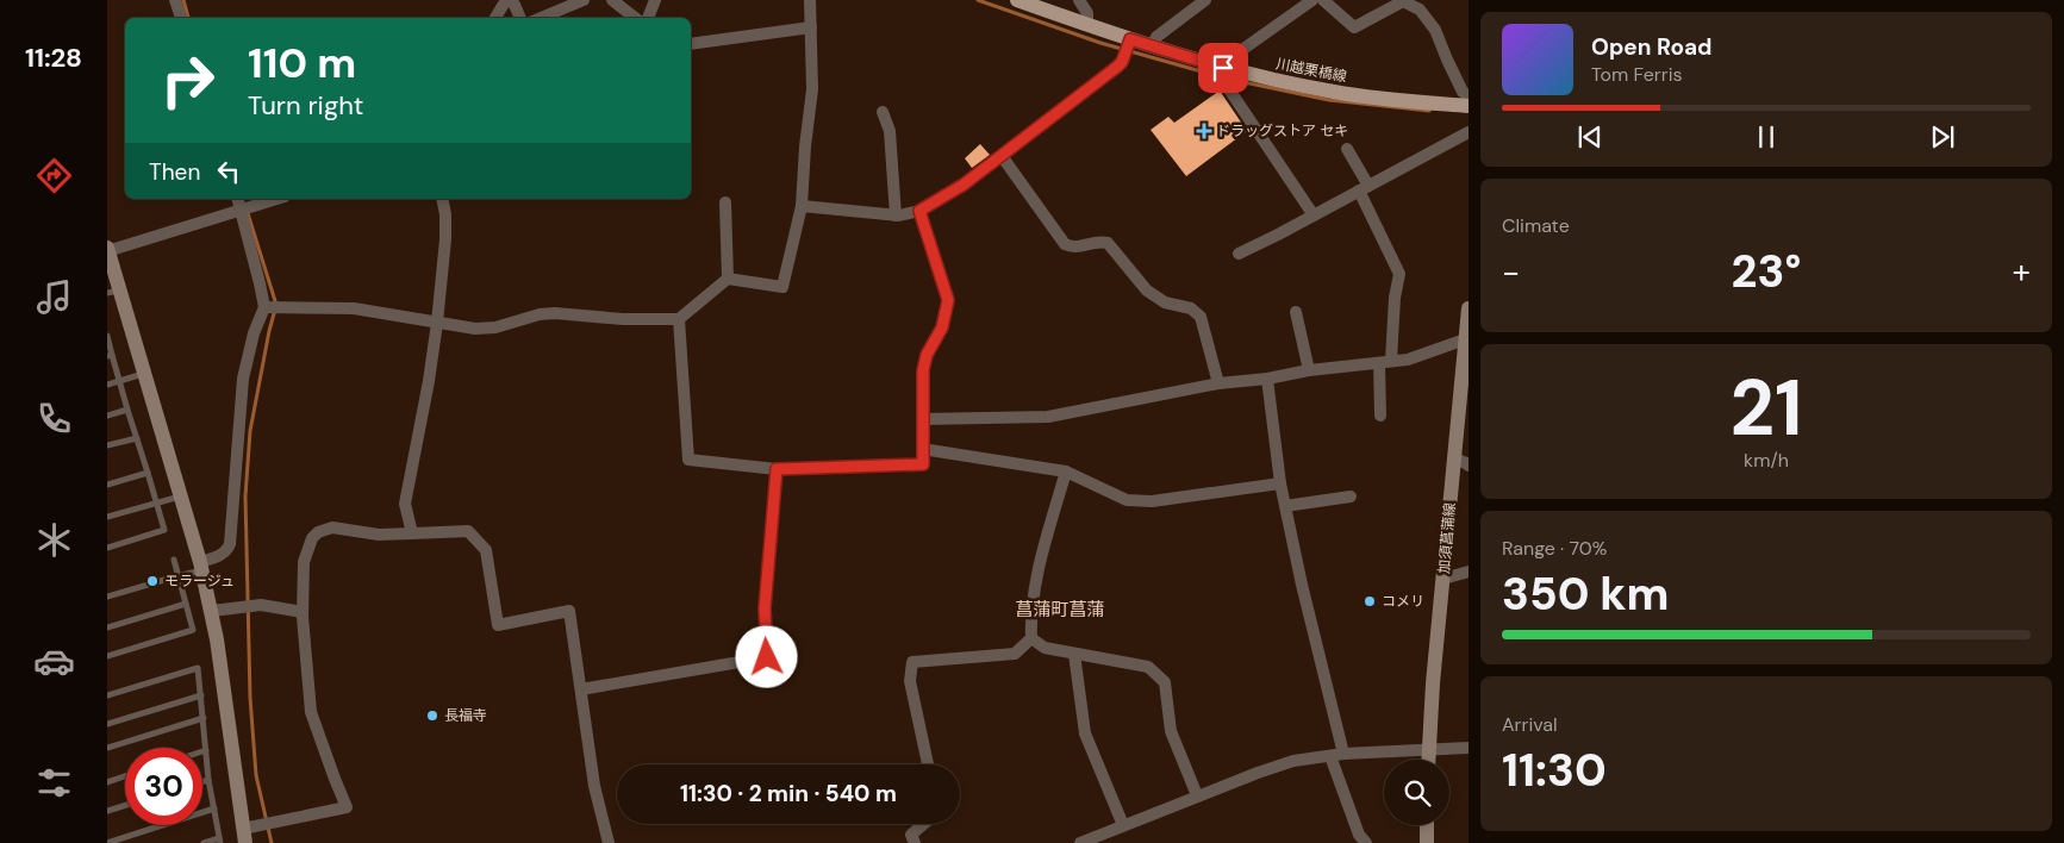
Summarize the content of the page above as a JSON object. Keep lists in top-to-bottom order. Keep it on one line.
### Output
{"streets":{"main road":["川越栗橋線"],"street":["加須菖蒲線"]},"districts":["菖蒲町菖蒲"],"places":{"health":["ドラッグストア セキ"],"other":["モラージュ","コメリ","長福寺"]},"page":{"tabs":"11:28","turn":["110 m","Turn right"],"song":["Open Road","Tom Ferris"],"then":"Then","tile":["Climate",["21","km/h"],["Range · 70%","350 km"],["Arrival","11:30"]],"heat":["−","23°","+"],"limit":"30","trip":"11:30 · 2 min · 540 m"}}
